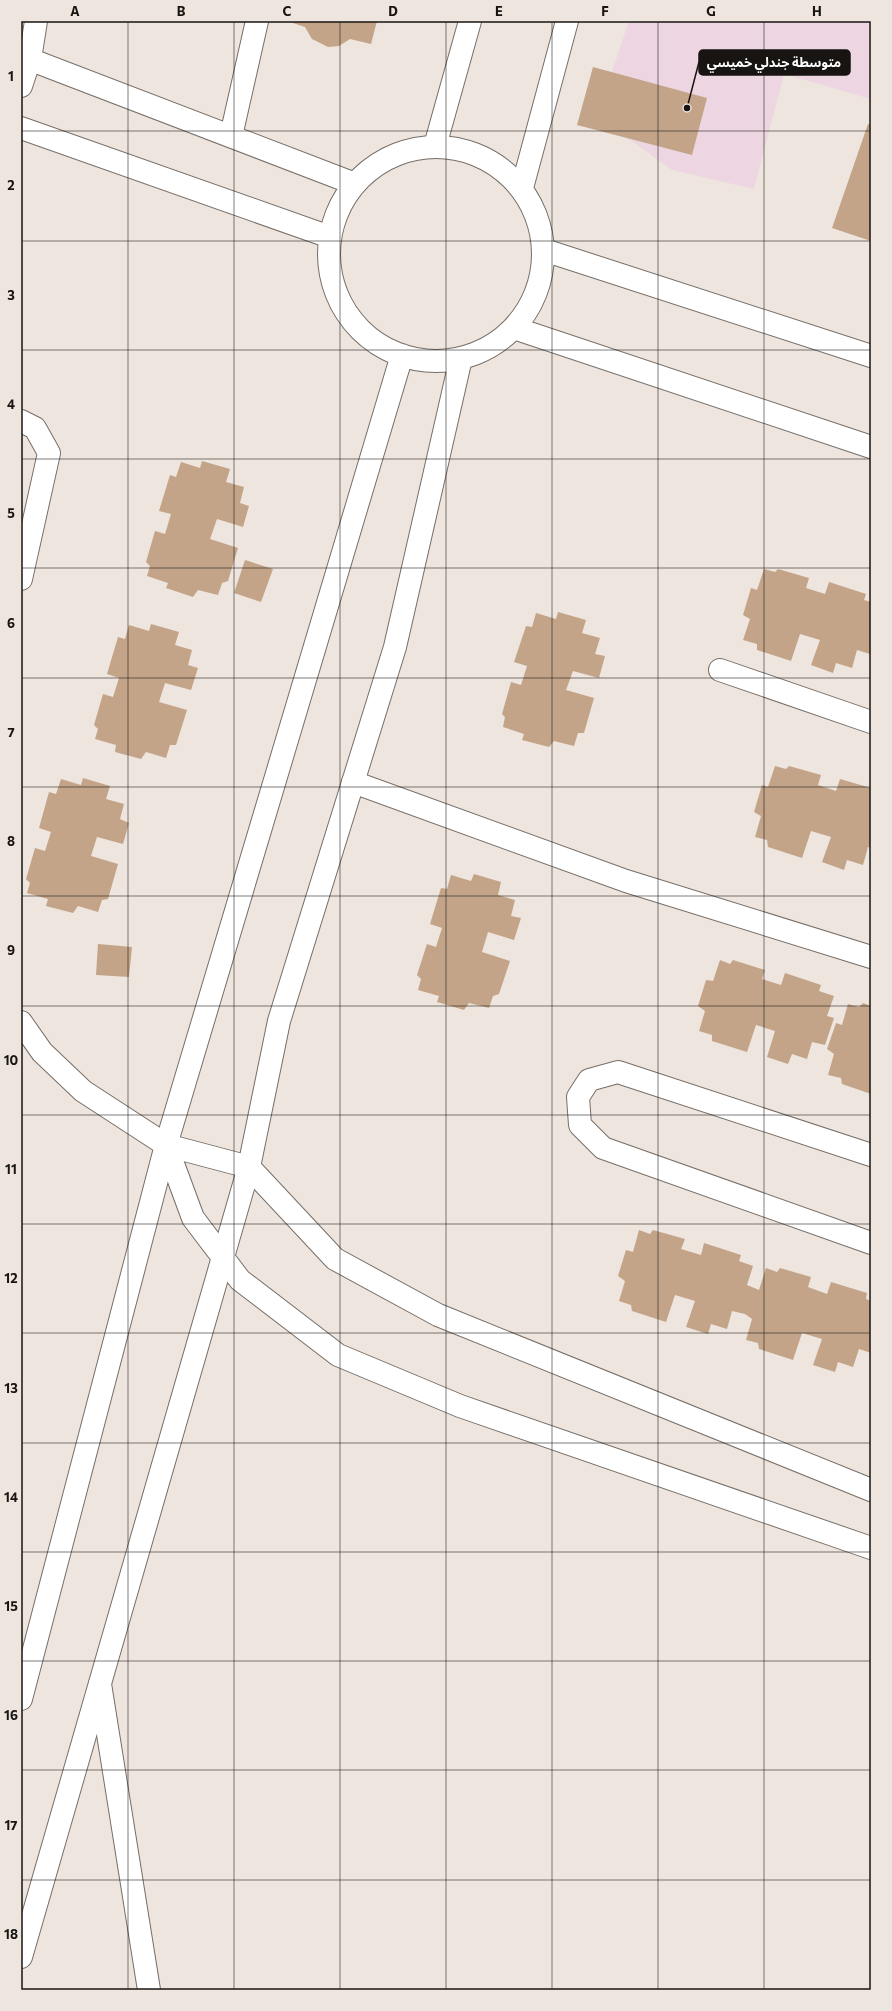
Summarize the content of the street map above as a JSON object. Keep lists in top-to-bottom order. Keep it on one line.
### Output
{"places":["متوسطة جندلي خميسي"],"grid":{"columns":["A","B","C","D","E","F","G","H"],"rows":["1","2","3","4","5","6","7","8","9","10","11","12","13","14","15","16","17","18"]}}
